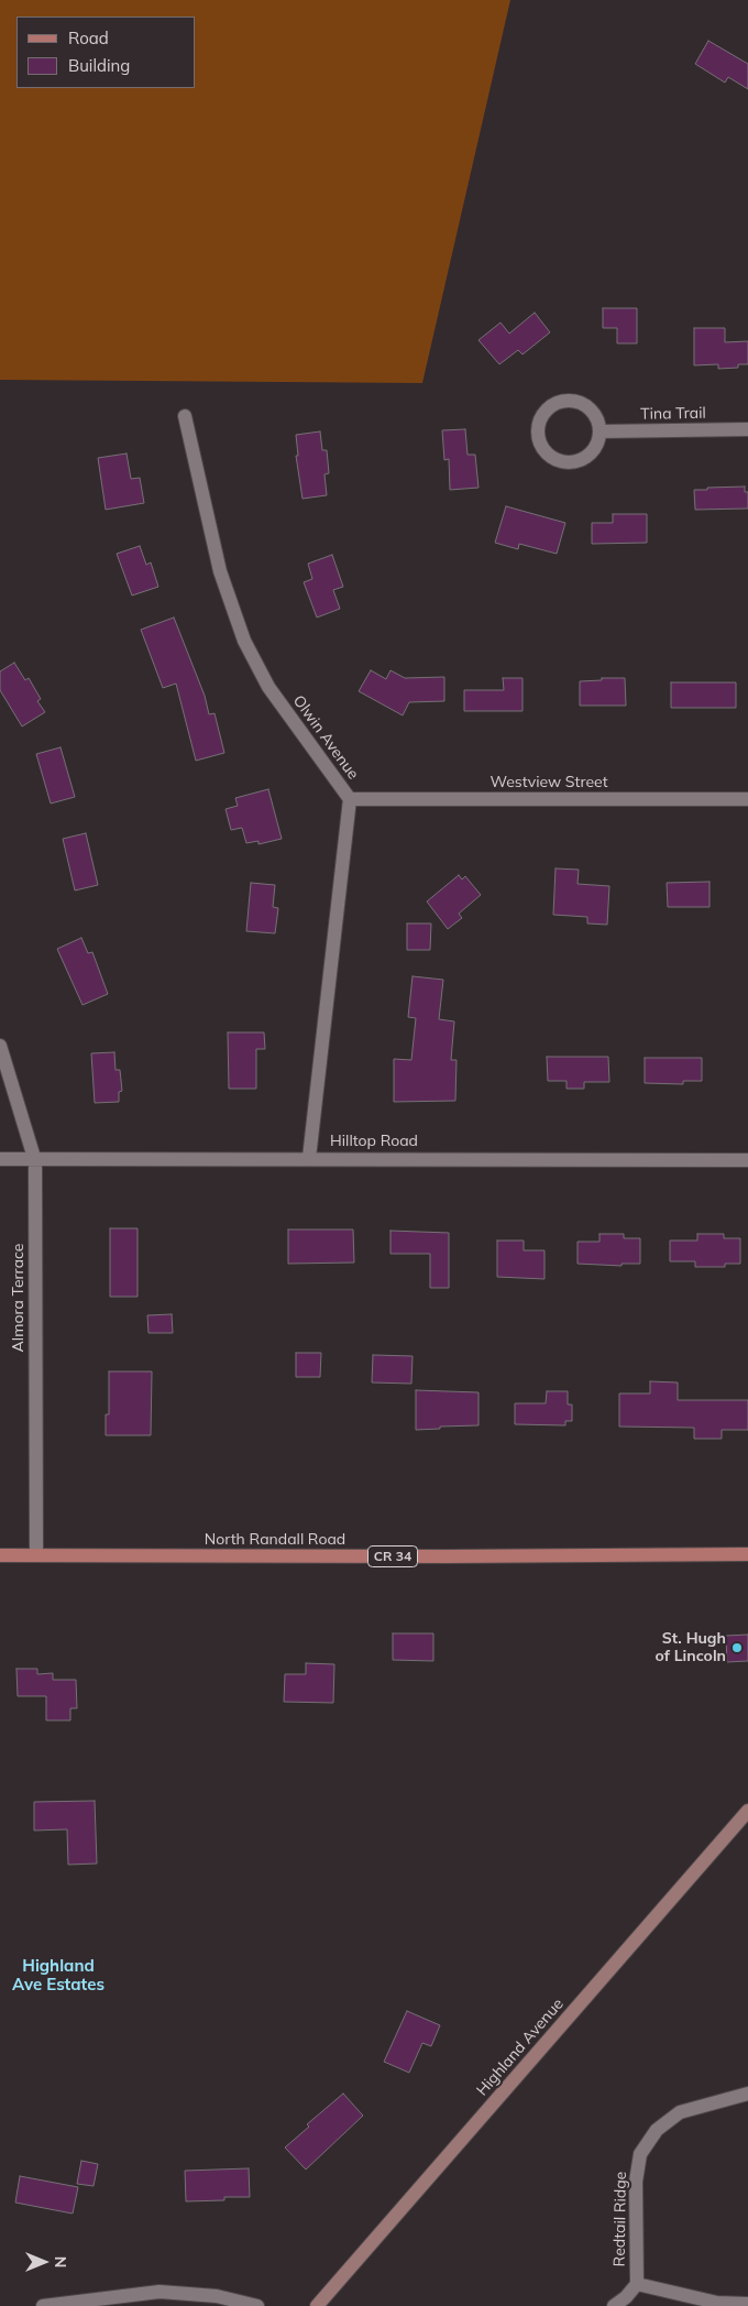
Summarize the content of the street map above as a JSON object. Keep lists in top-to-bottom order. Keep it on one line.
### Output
{"streets":{"main road":["North Randall Road","CR 34","Highland Avenue"],"street":["Tina Trail","Olwin Avenue","Westview Street","Hilltop Road","Almora Terrace","Redtail Ridge"]},"crossings":[["Olwin Avenue","Westview Street"],["Olwin Avenue","Hilltop Road"],["Hilltop Road","Almora Terrace"],["Almora Terrace","North Randall Road"]],"districts":["Highland Ave Estates"],"places":["St. Hugh of Lincoln"],"legend":["Road","Building"],"north":"right"}
